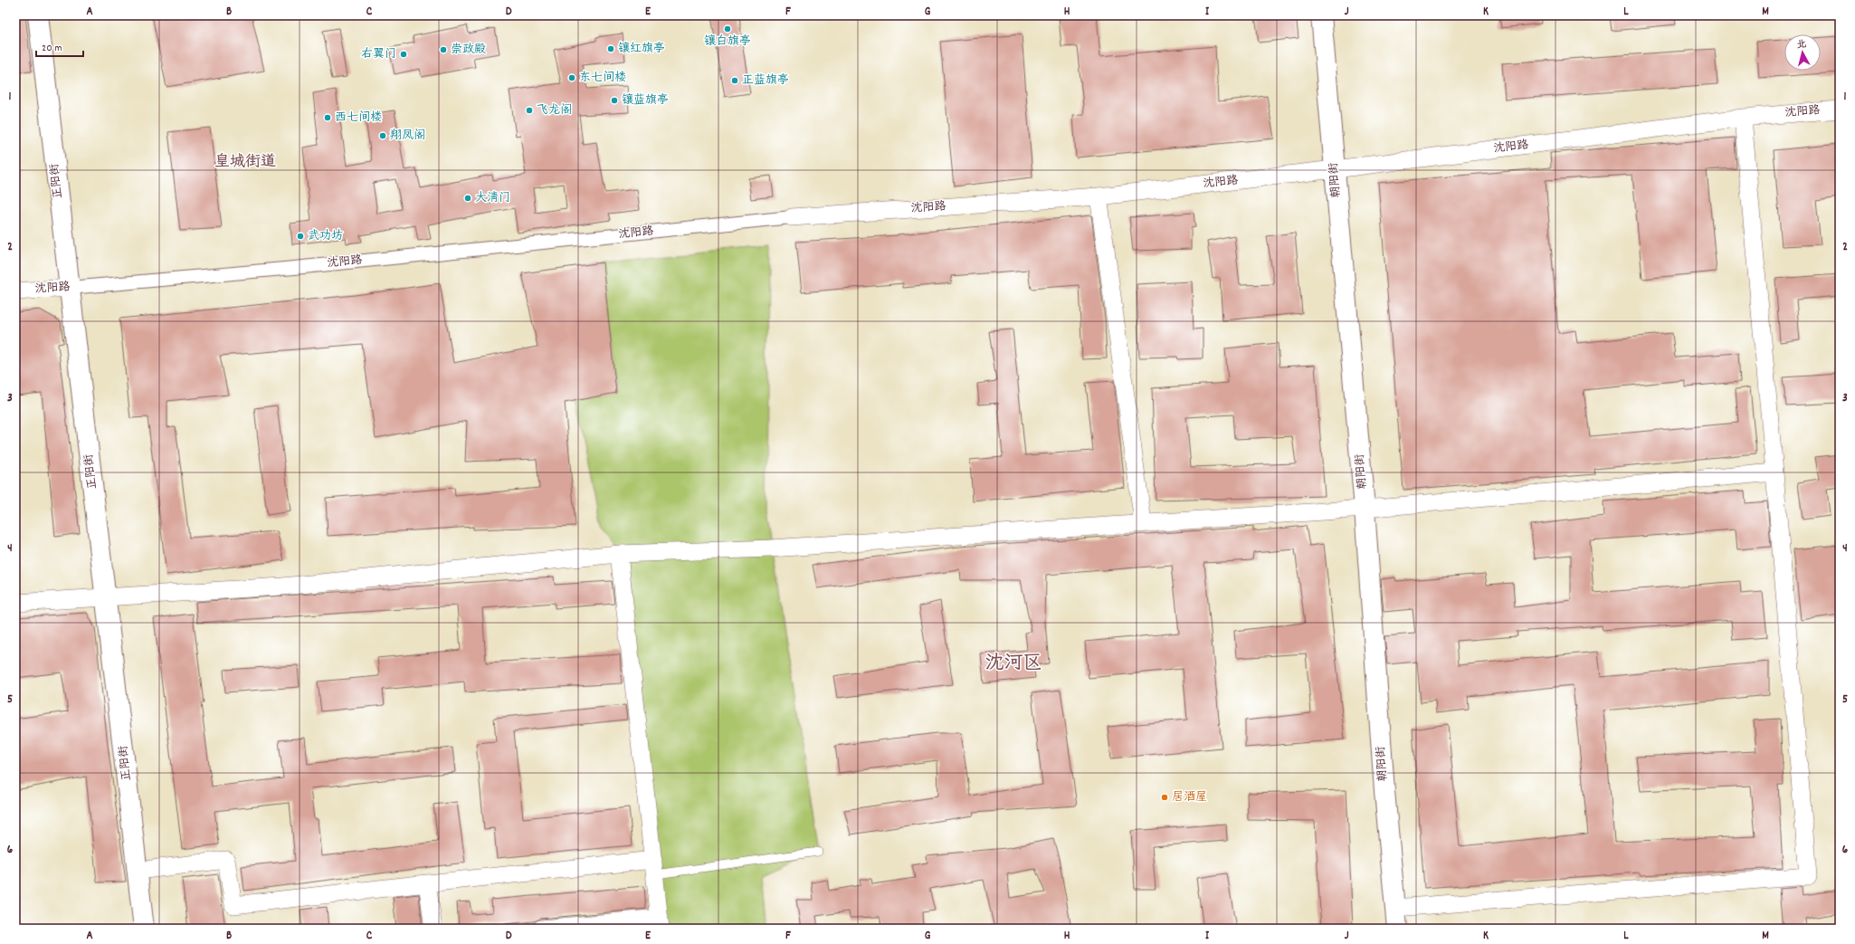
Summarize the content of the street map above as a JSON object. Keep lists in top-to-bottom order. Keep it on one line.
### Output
{"streets":{"street":["沈阳路","朝阳街","正阳街"]},"crossings":[["沈阳路","朝阳街"],["沈阳路","正阳街"]],"districts":["皇城街道","沈河区"],"places":["镶白旗亭","镶红旗亭","崇政殿","右翼门","东七间楼","正蓝旗亭","镶蓝旗亭","飞龙阁","西七间楼","翔凤阁","大清门","武功坊","居酒屋"],"scale_bar":"20 m","north":"top","grid":{"columns":["A","B","C","D","E","F","G","H","I","J","K","L","M"],"rows":["1","2","3","4","5","6"]}}
